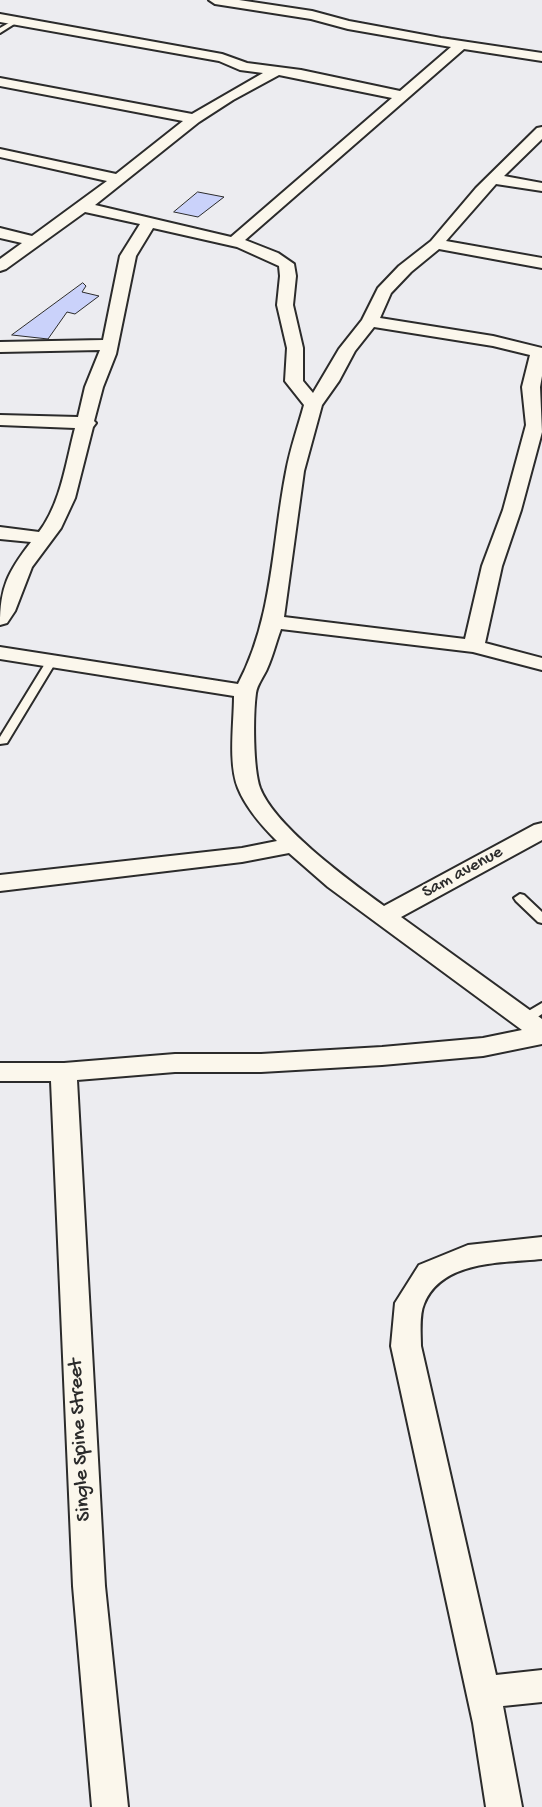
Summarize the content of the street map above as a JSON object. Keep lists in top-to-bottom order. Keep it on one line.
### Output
{"streets":{"street":["Sam avenue","Single Spine Street"]}}
